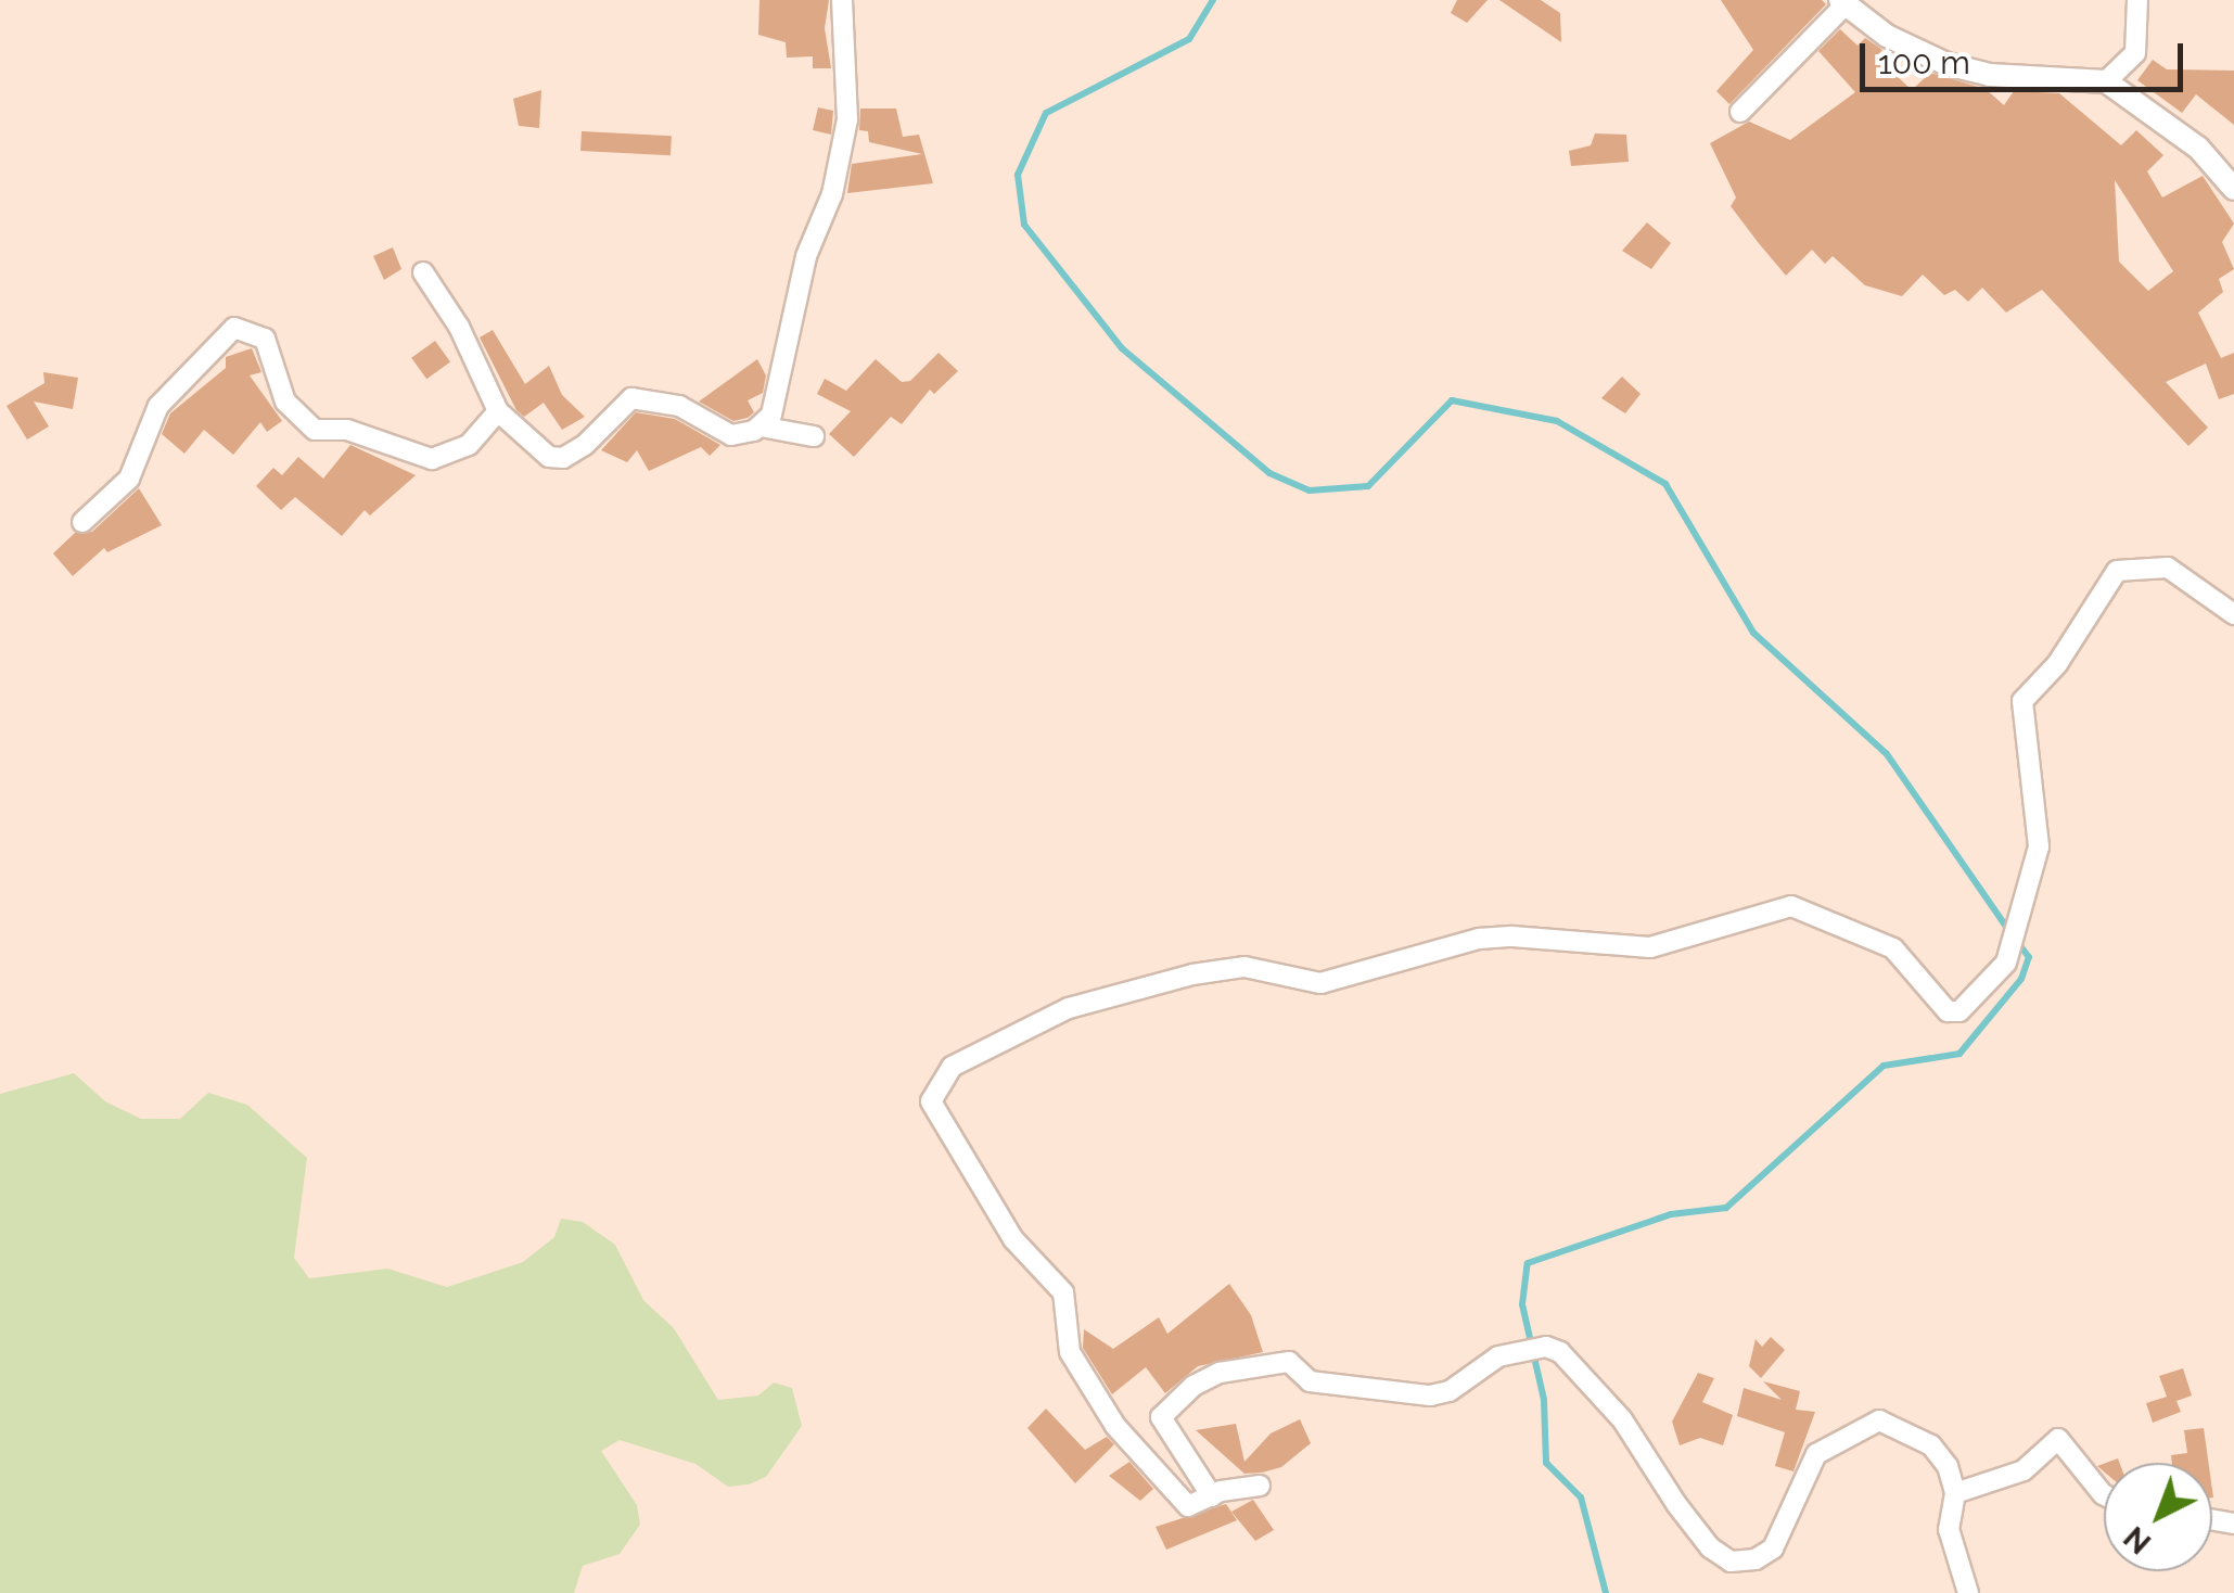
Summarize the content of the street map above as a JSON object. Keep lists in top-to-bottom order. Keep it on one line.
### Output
{"scale_bar":"100 m","north":"bottom left"}
